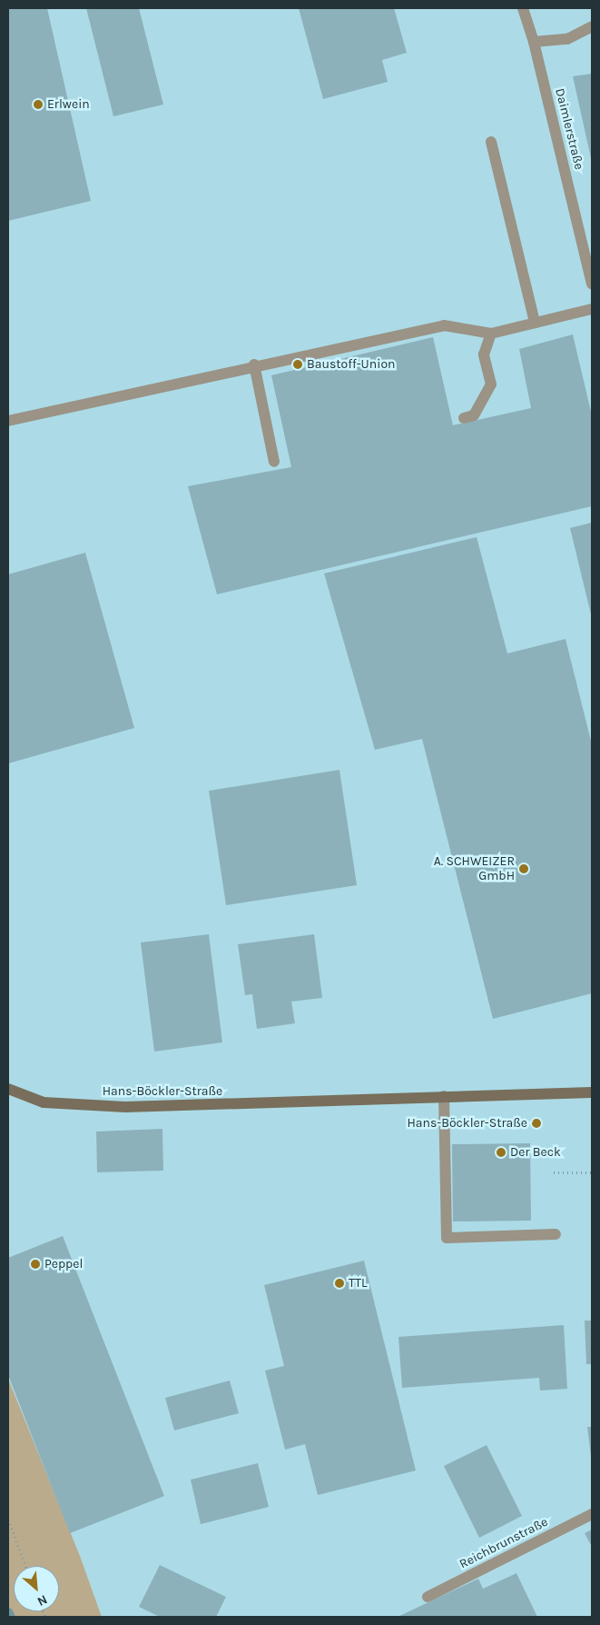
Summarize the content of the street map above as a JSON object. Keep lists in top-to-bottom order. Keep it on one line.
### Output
{"streets":{"street":["Daimlerstraße","Hans-Böckler-Straße","Reichbrunstraße"]},"places":["Erlwein","Baustoff-Union","A. SCHWEIZER GmbH","Hans-Böckler-Straße","Der Beck","Peppel","TTL"],"north":"bottom right"}
